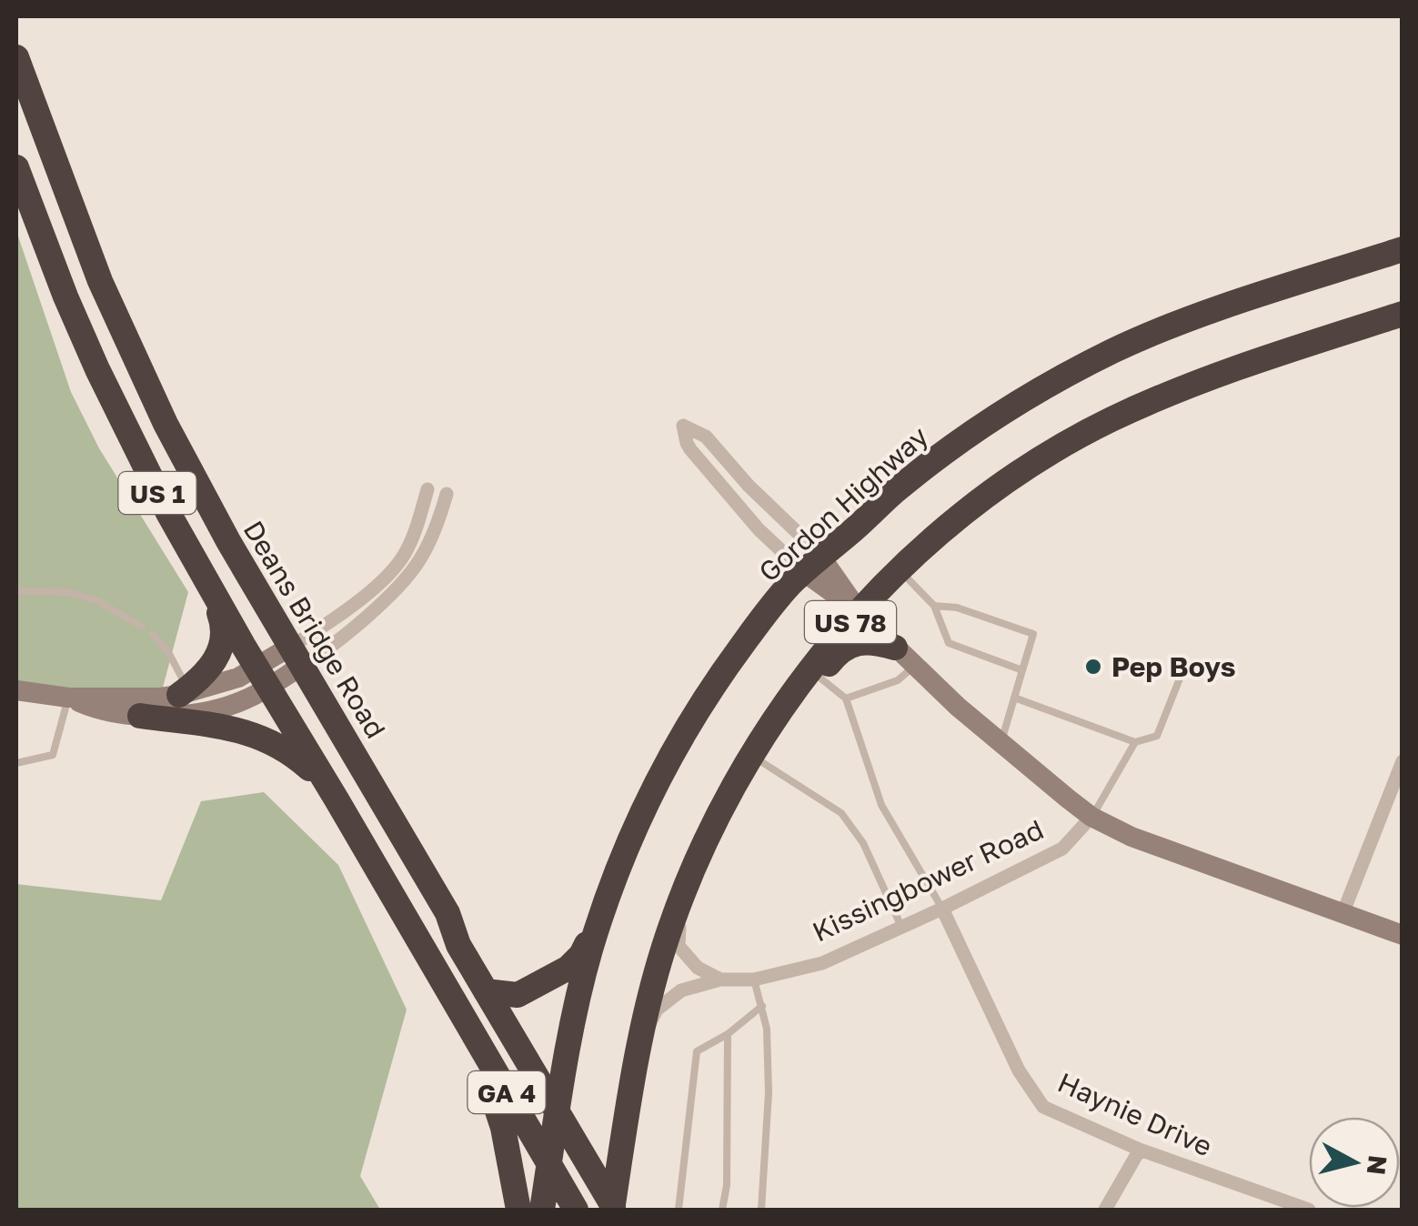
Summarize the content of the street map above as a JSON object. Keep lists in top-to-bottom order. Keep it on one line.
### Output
{"streets":{"highway":["US 1","Gordon Highway","US 78","Deans Bridge Road","GA 4"],"street":["Kissingbower Road","Haynie Drive"]},"crossings":[["US 1","GA 4"],["Gordon Highway","Deans Bridge Road"],["Gordon Highway","Kissingbower Road"],["Gordon Highway","GA 4"],["US 78","Deans Bridge Road"],["US 78","Kissingbower Road"],["Kissingbower Road","Haynie Drive"]],"places":["Pep Boys"],"north":"right"}
